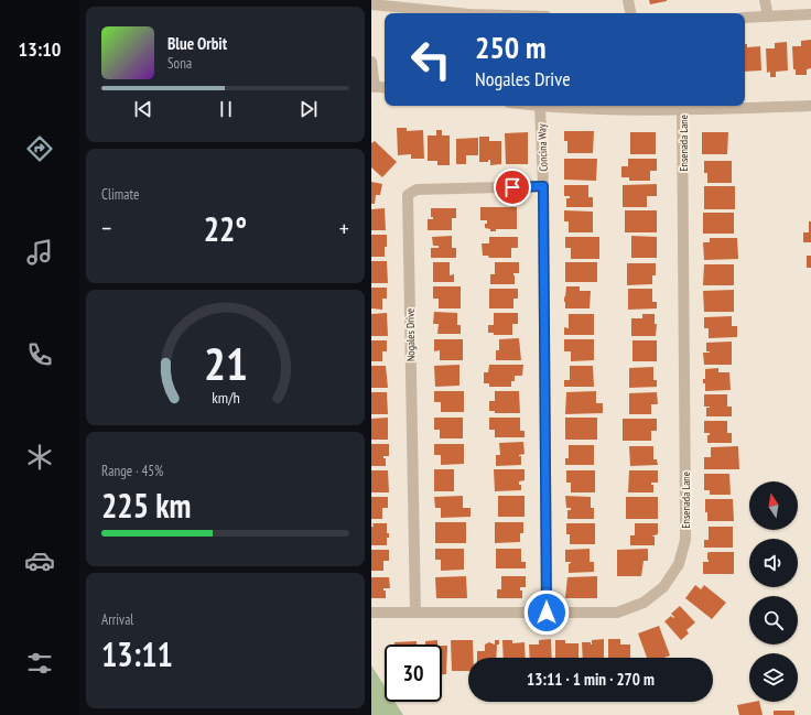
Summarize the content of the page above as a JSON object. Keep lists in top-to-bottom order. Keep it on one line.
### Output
{"streets":{"street":["Ensenada Lane","Concina Way","Nogales Drive"]},"crossings":[["Ensenada Lane","Concina Way"],["Ensenada Lane","Nogales Drive"],["Concina Way","Nogales Drive"]],"north":"top","page":{"tabs":"13:10","turn":["250 m","Nogales Drive"],"song":["Blue Orbit","Sona"],"tile":["Climate",["Range · 45%","225 km"],["Arrival","13:11"]],"heat":["−","22°","+"],"limit":"30","trip":"13:11 · 1 min · 270 m","gauge":["21","km/h"]}}
